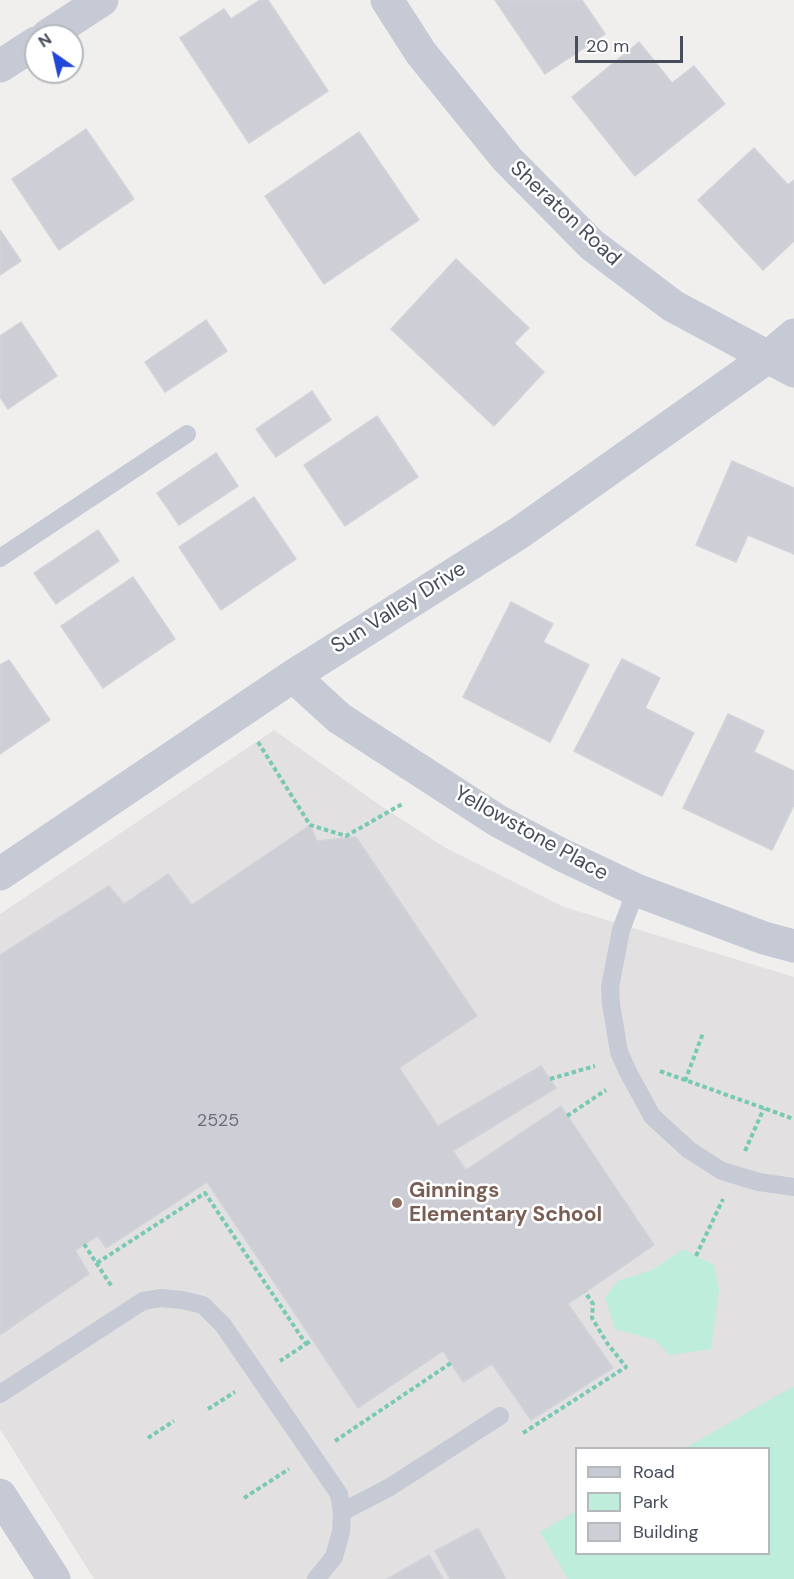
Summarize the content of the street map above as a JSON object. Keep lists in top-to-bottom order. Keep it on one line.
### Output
{"streets":{"street":["Sheraton Road","Sun Valley Drive","Yellowstone Place"]},"crossings":[["Sheraton Road","Sun Valley Drive"],["Sun Valley Drive","Yellowstone Place"]],"places":["Ginnings Elementary School"],"house_numbers":["2525"],"legend":["Road","Park","Building"],"scale_bar":"20 m","north":"top left"}
